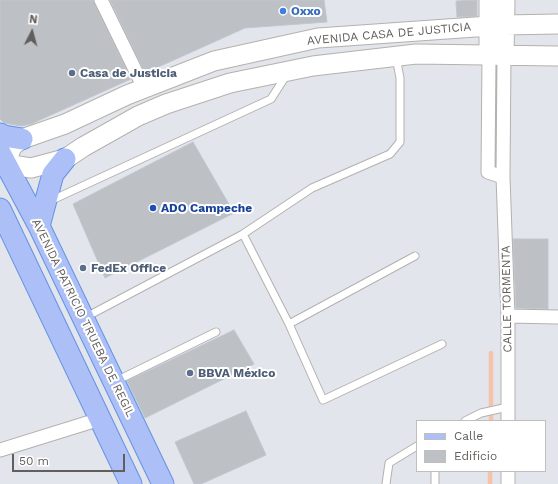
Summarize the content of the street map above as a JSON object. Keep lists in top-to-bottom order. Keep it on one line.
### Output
{"streets":{"main road":["AVENIDA PATRICIO TRUEBA DE REGIL"],"street":["AVENIDA CASA DE JUSTICIA","CALLE TORMENTA"]},"crossings":[["AVENIDA CASA DE JUSTICIA","CALLE TORMENTA"],["AVENIDA CASA DE JUSTICIA","AVENIDA PATRICIO TRUEBA DE REGIL"]],"places":["Oxxo","Casa de Justicia","ADO Campeche","FedEx Office","BBVA México"],"legend":["Calle","Edificio"],"scale_bar":"50 m","north":"top"}
